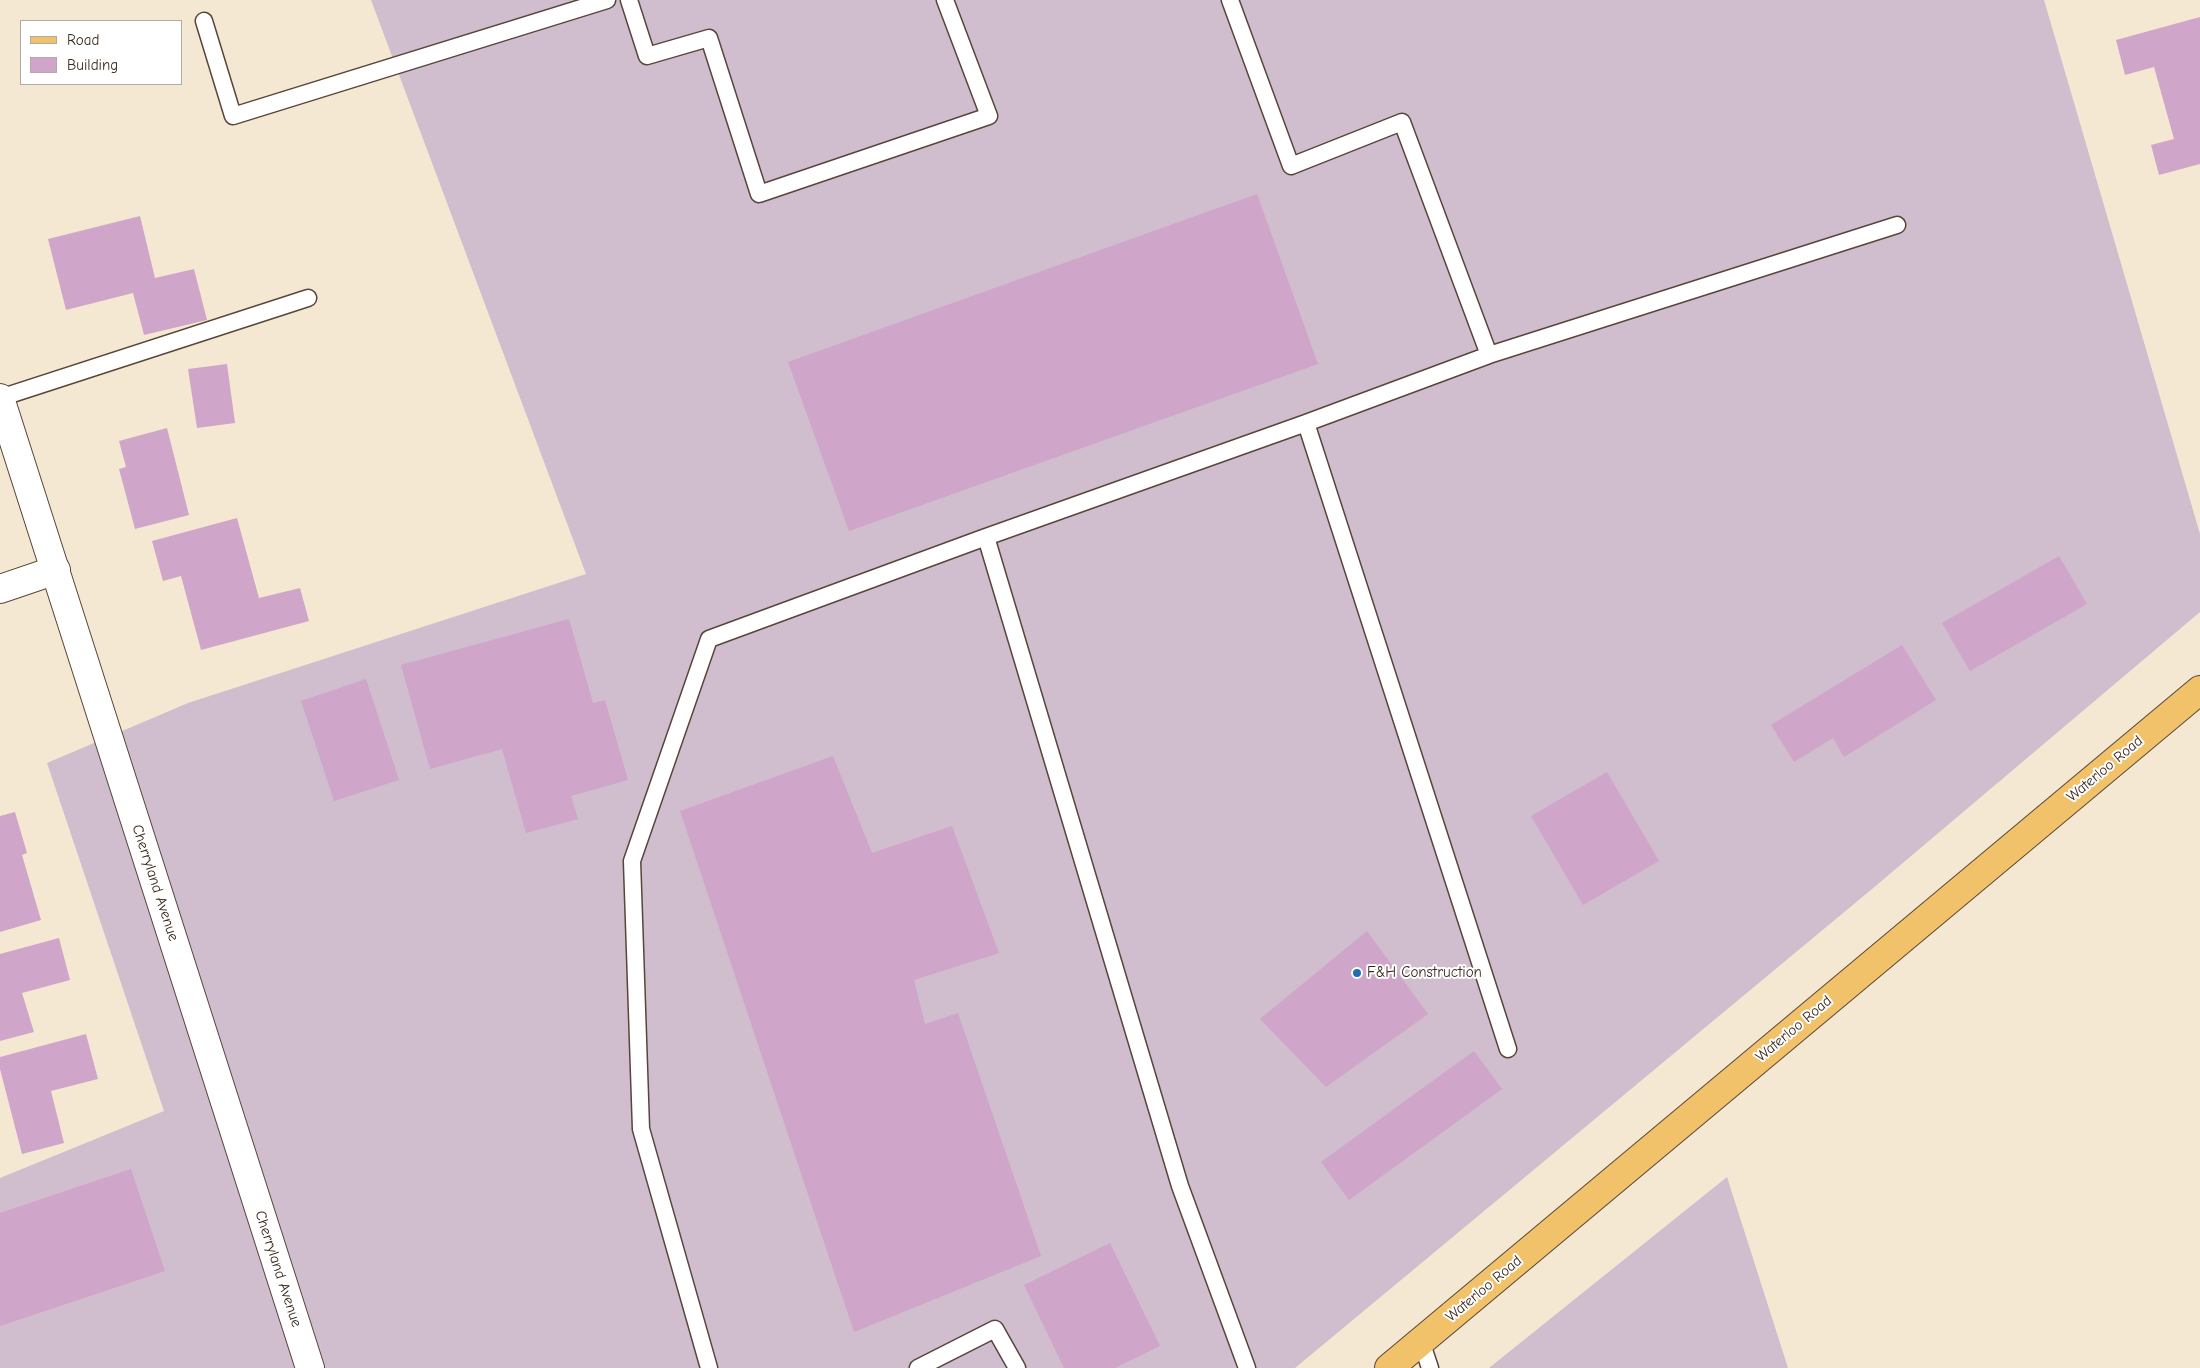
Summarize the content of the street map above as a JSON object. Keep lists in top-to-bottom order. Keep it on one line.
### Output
{"streets":{"main road":["Waterloo Road"],"street":["Cherryland Avenue"]},"places":["F&H Construction"],"legend":["Road","Building"]}
